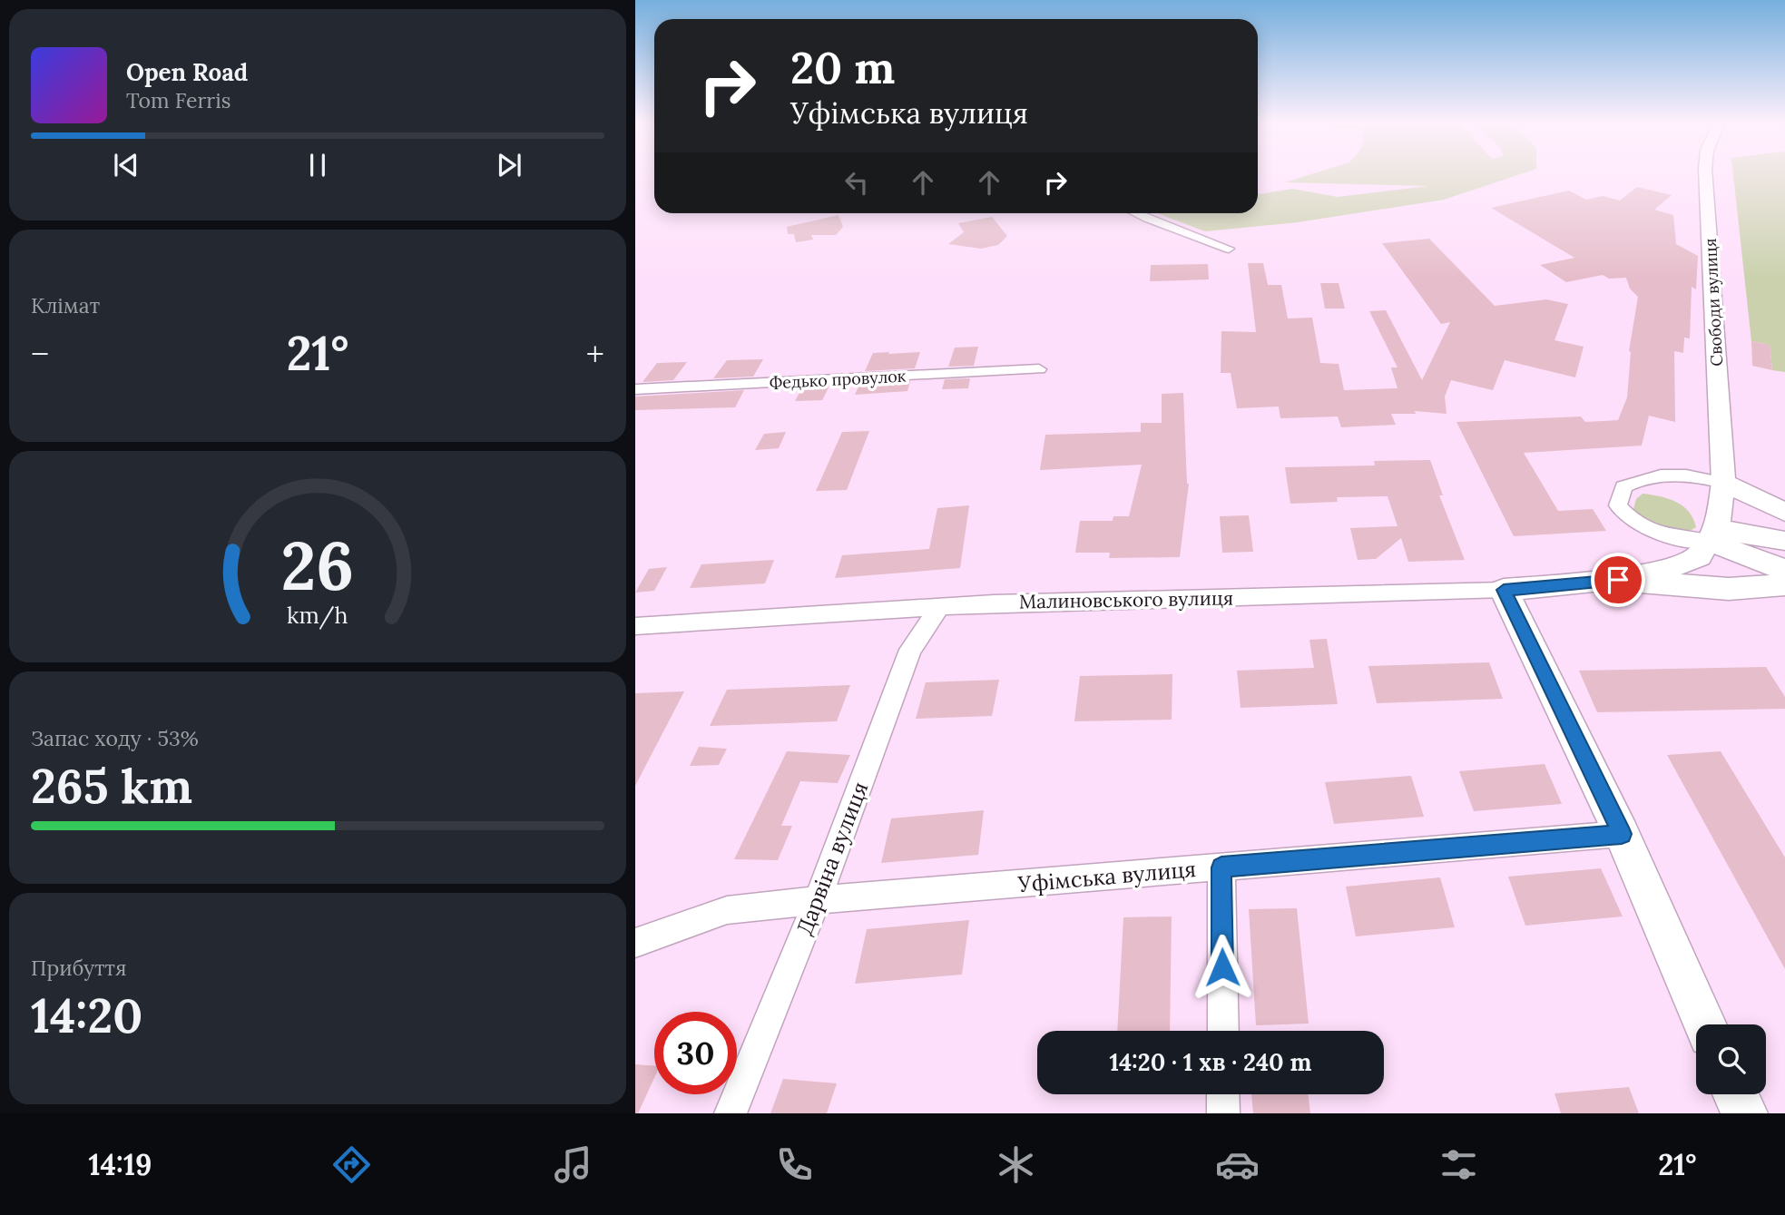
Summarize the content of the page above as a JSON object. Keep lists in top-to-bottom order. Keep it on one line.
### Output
{"streets":{"main road":["Свободи вулиця","Малиновського вулиця"],"street":["Федько провулок","Дарвіна вулиця","Уфімська вулиця"]},"crossings":[["Малиновського вулиця","Дарвіна вулиця"],["Дарвіна вулиця","Уфімська вулиця"]],"page":{"turn":["20 m","Уфімська вулиця"],"song":["Open Road","Tom Ferris"],"tile":["Клімат",["Запас ходу · 53%","265 km"],["Прибуття","14:20"]],"heat":["−","21°","+"],"limit":"30","trip":"14:20 · 1 хв · 240 m","tabs":["14:19","21°"],"gauge":["26","km/h"]}}
